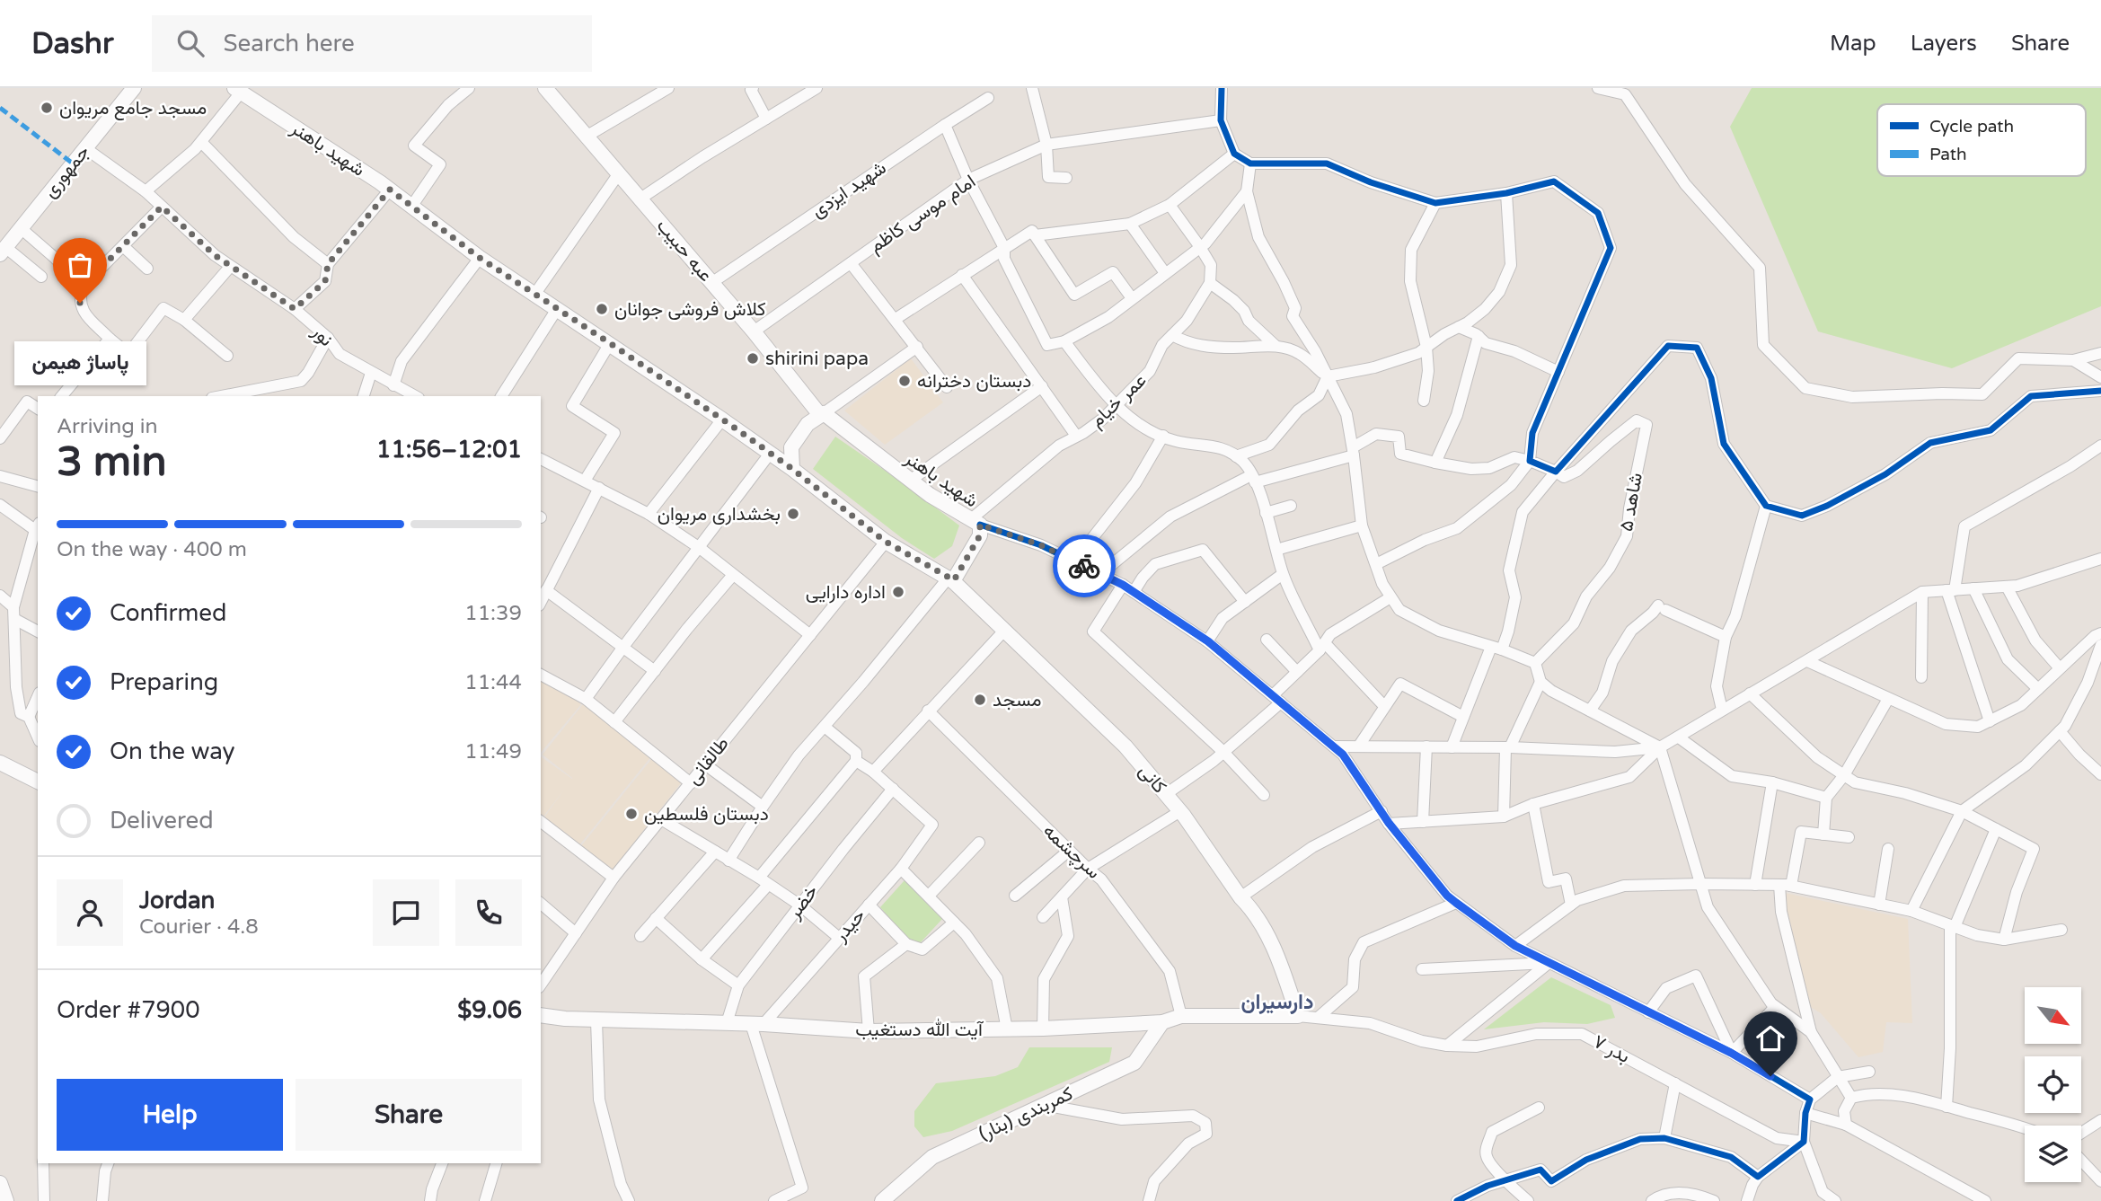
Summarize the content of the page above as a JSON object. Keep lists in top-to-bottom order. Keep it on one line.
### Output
{"streets":{"street":["شهید باهنر","جمهوری","شهید ایزدی","امام موسی کاظم","عبه حبیب","نور","عمر خیام","شاهد ۵","طالقانی","کانی","سرچشمه","خضر","حیدر","آیت الله دستغیب","بدر ۷","کمربندی (بنار)"]},"crossings":[["شهید باهنر","عبه حبیب"],["شهید باهنر","عمر خیام"],["شهید باهنر","طالقانی"],["شهید باهنر","کانی"],["جمهوری","نور"],["شهید ایزدی","عبه حبیب"],["امام موسی کاظم","عبه حبیب"],["کانی","آیت الله دستغیب"],["کانی","بدر ۷"],["سرچشمه","آیت الله دستغیب"],["خضر","حیدر"],["خضر","آیت الله دستغیب"],["حیدر","آیت الله دستغیب"],["آیت الله دستغیب","بدر ۷"],["آیت الله دستغیب","کمربندی (بنار)"]],"districts":["دارسیران"],"places":["مسجد جامع مریوان","پاساژ هیمن","کلاش فروشی جوانان","shirini papa","دبستان دخترانه","بخشداری مریوان","اداره دارایی","مسجد","دبستان فلسطین"],"legend":["Cycle path","Path"],"north":"bottom right","page":{"header":"Dashr","search":"Search here","nav":["Map","Layers","Share"],"bubble":"پاساژ هیمن","heading":["3 min","Arriving in","11:56–12:01"],"panel":["Jordan","Courier · 4.8","Order #7900","$9.06"],"bar":"On the way · 400 m","list":[["Confirmed","11:39"],["Preparing","11:44"],["On the way","11:49"],"Delivered"],"buttons":["Help","Share"]}}
